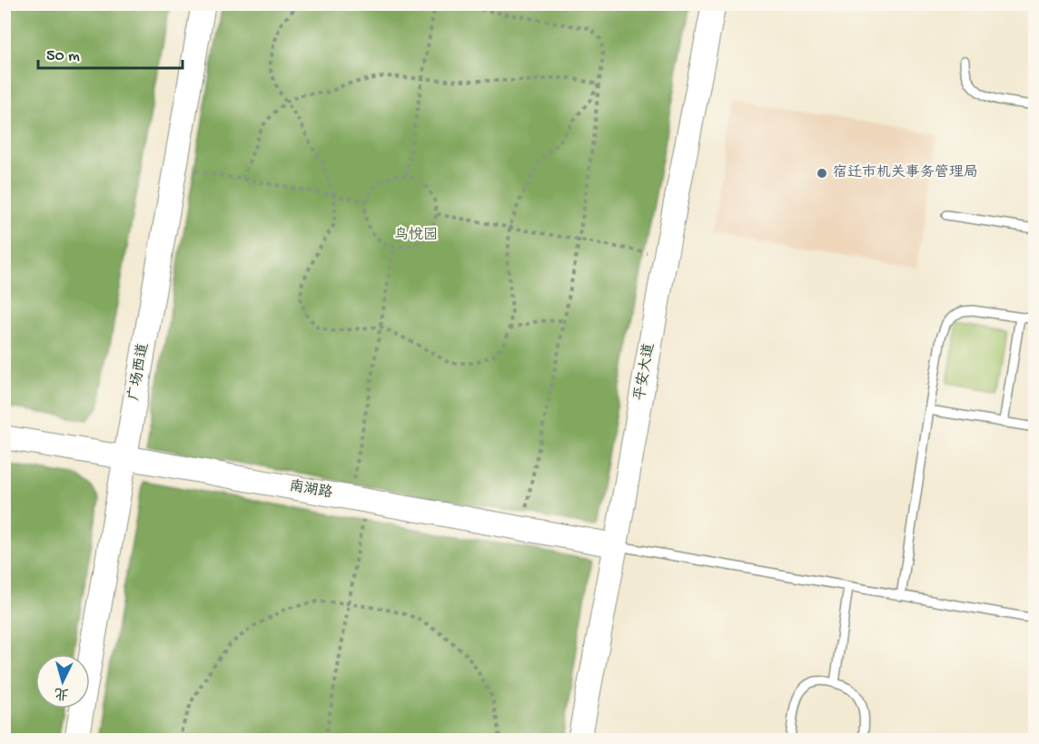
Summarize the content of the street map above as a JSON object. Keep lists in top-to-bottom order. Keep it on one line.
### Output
{"streets":{"street":["广场西道","平安大道","南湖路"]},"crossings":[["广场西道","南湖路"],["平安大道","南湖路"]],"parks":["鸟悦园"],"places":["宿迁市机关事务管理局"],"scale_bar":"50 m","north":"bottom"}
